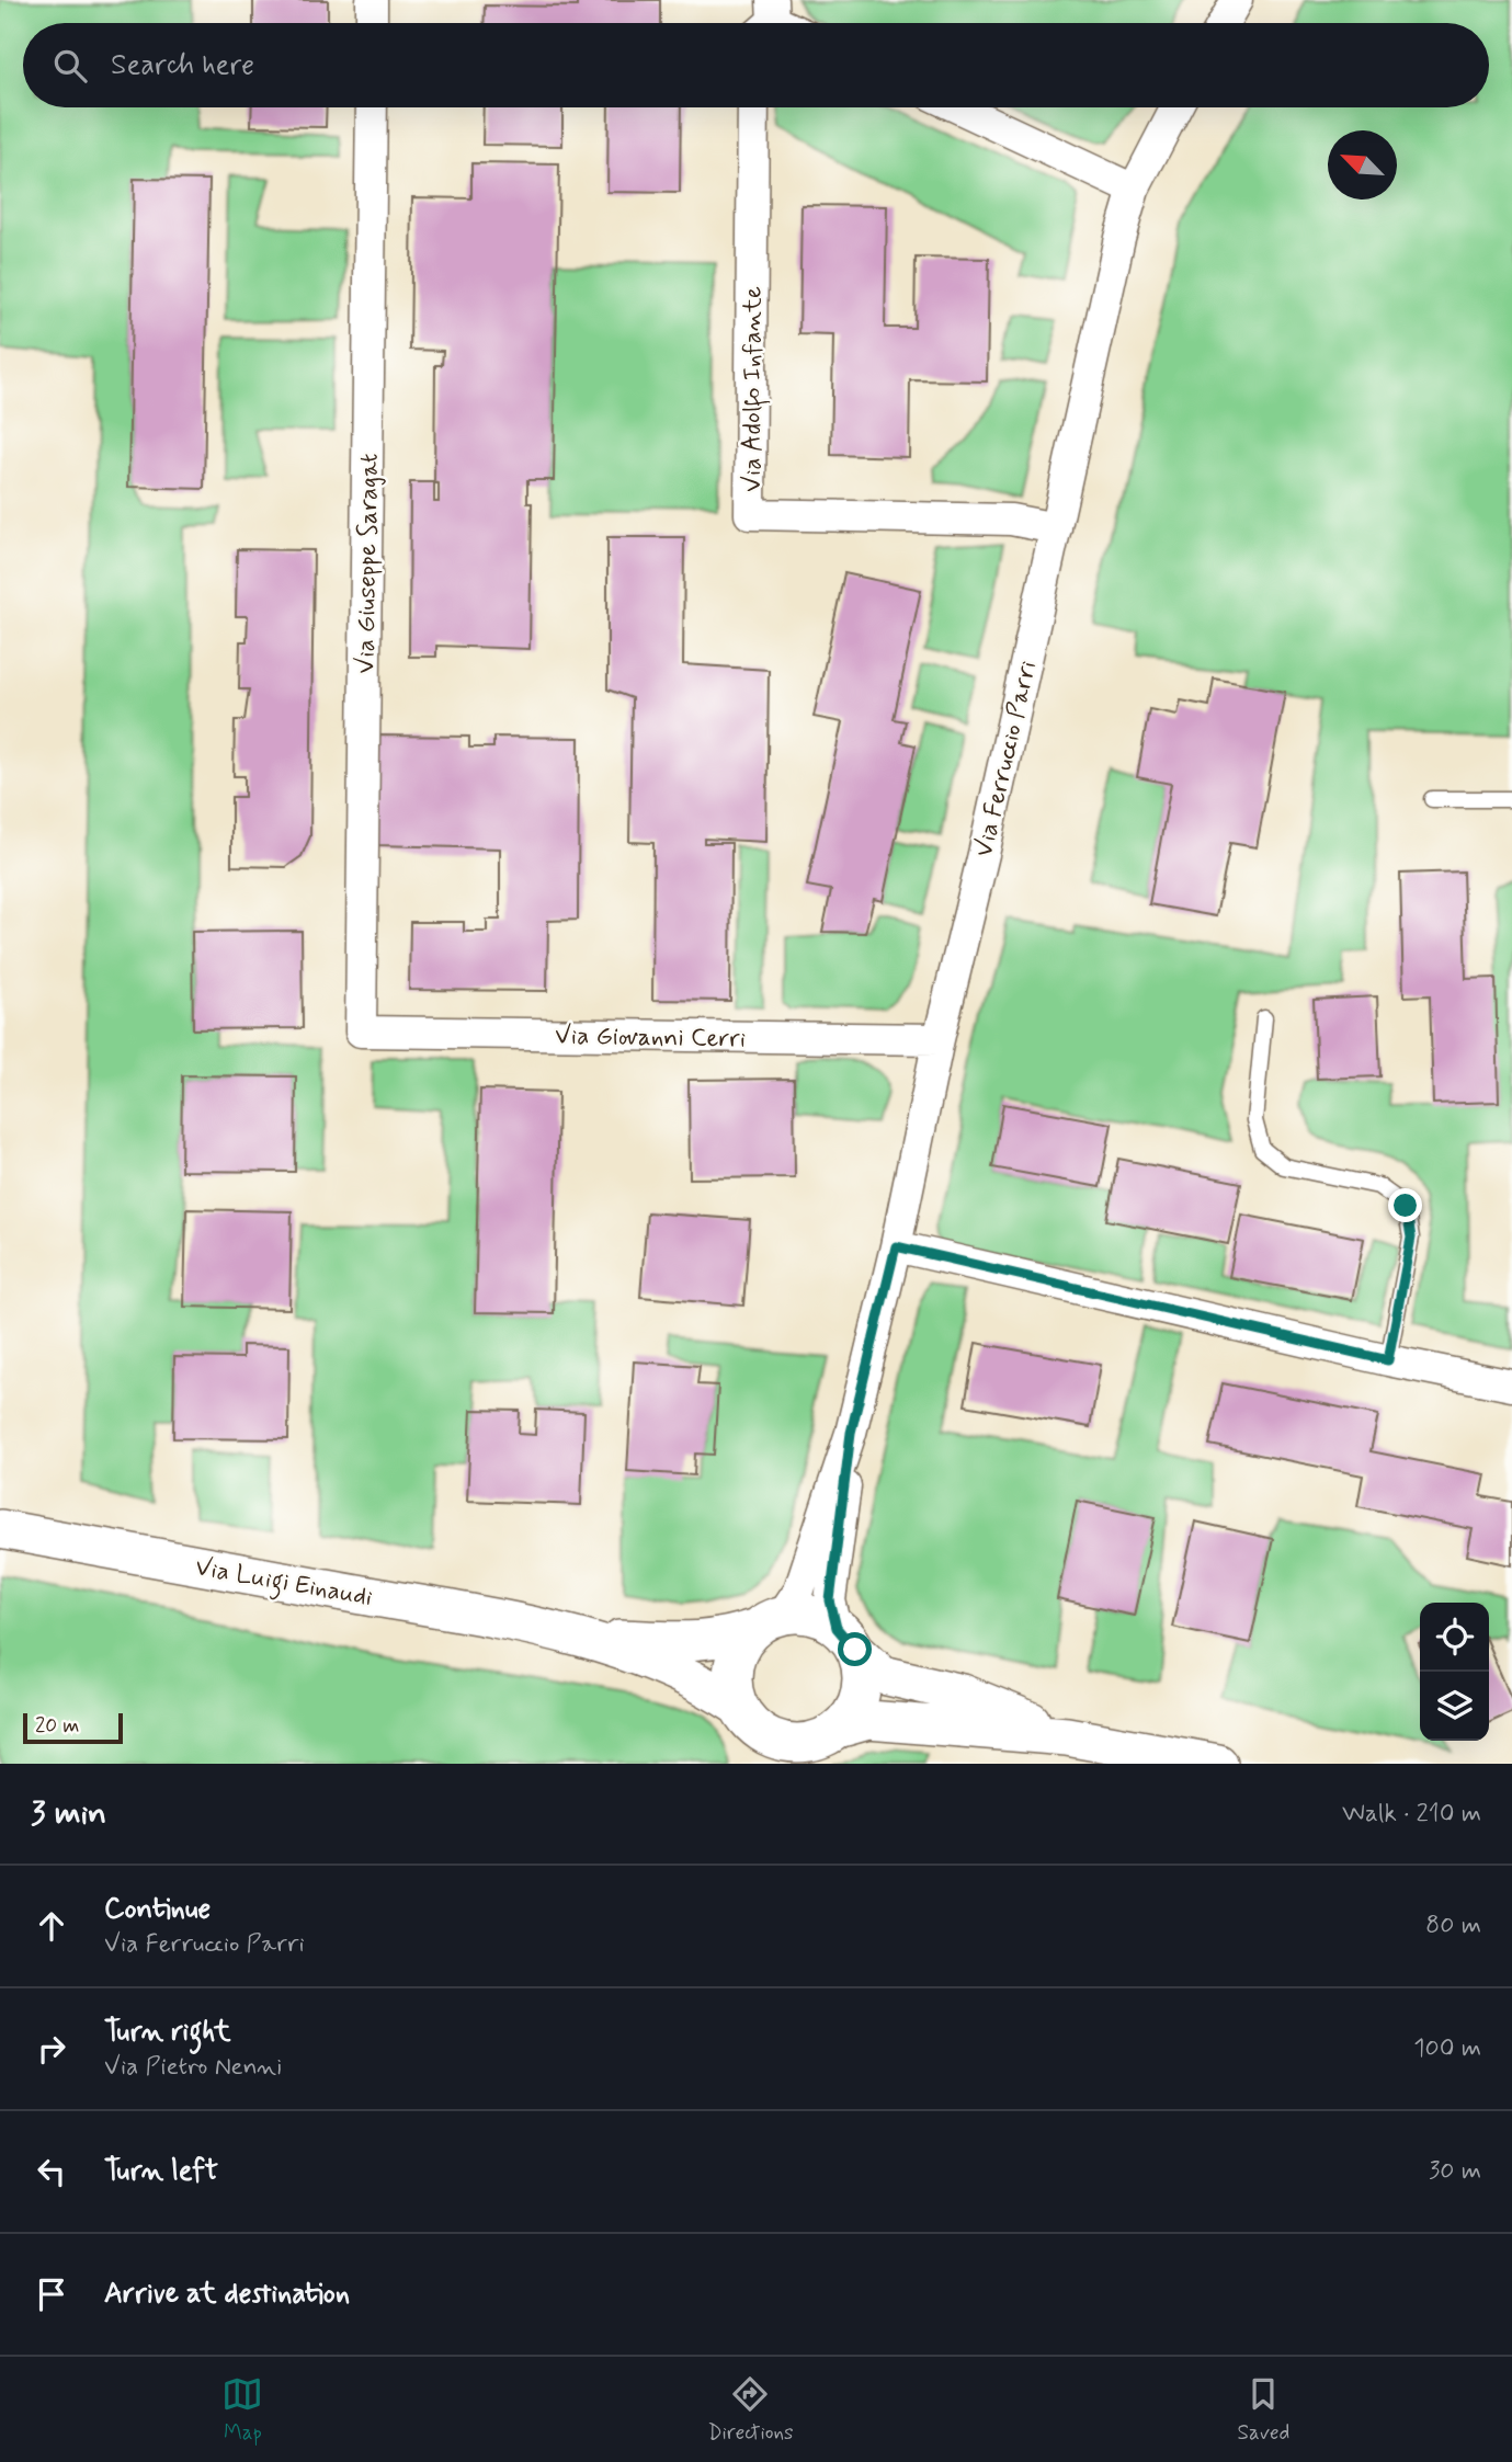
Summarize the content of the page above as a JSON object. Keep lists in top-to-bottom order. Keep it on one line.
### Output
{"streets":{"street":["Via Adolfo Infante","Via Giuseppe Saragat","Via Ferruccio Parri","Via Giovanni Cerri","Via Luigi Einaudi"]},"crossings":[["Via Adolfo Infante","Via Ferruccio Parri"],["Via Giuseppe Saragat","Via Giovanni Cerri"],["Via Ferruccio Parri","Via Giovanni Cerri"],["Via Ferruccio Parri","Via Luigi Einaudi"]],"scale_bar":"20 m","north":"top left","page":{"search":"Search here","scale":"20 m","heading":["3 min","Walk · 210 m"],"list":[["Continue","Via Ferruccio Parri","80 m"],["Turn right","Via Pietro Nenni","100 m"],["Turn left","30 m"],"Arrive at destination"],"nav":["Map","Directions","Saved"]}}
